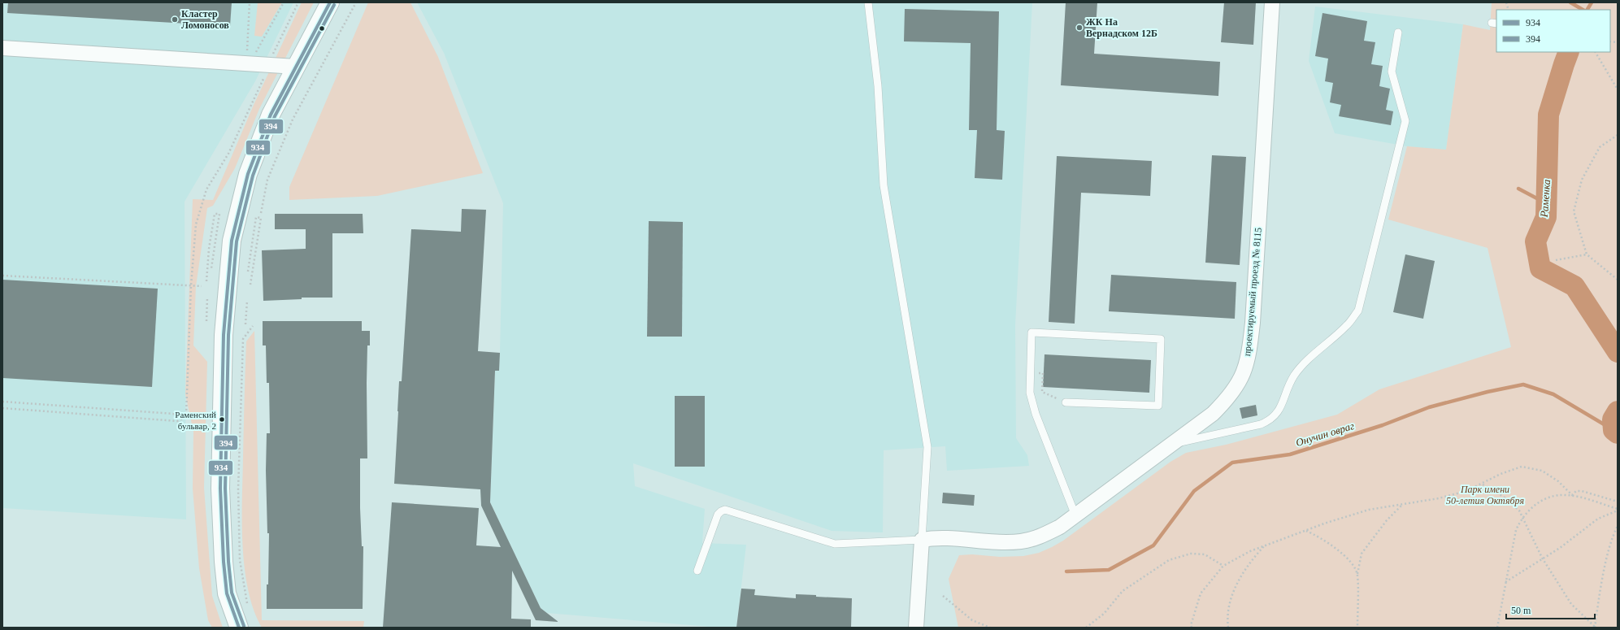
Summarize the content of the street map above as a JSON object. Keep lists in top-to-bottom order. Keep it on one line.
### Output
{"streets":{"street":["проектируемый проезд № 8115"]},"water":["Раменка","Онучин овраг"],"parks":["Парк имени 50-летия Октября"],"places":["Кластер Ломоносов","ЖК На Вернадском 12Б","Раменский бульвар, 2"],"lines":["transit line 934","transit line 394"],"legend":["934","394"],"scale_bar":"50 m"}
